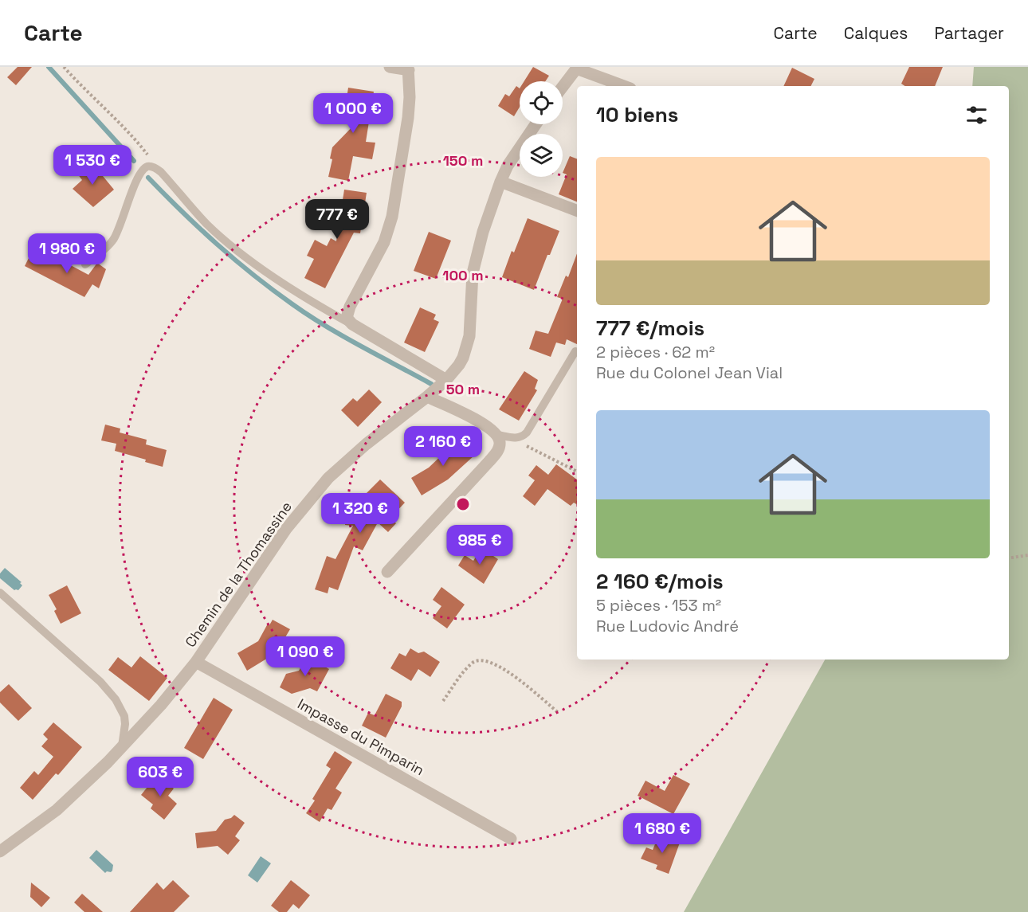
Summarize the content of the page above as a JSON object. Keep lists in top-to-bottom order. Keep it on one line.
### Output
{"streets":{"street":["Chemin de la Thomassine","Impasse du Pimparin"]},"crossings":[["Chemin de la Thomassine","Impasse du Pimparin"]],"page":{"header":"Carte","nav":["Carte","Calques","Partager"],"heading":"10 biens","price":["1 000 €","1 530 €","777 €","1 980 €","2 160 €","1 320 €","985 €","1 090 €","603 €","1 680 €"],"list":[{"name":"777 €/mois","note":"2 pièces · 62 m² · Rue du Colonel Jean Vial"},{"name":"2 160 €/mois","note":"5 pièces · 153 m² · Rue Ludovic André"}]},"rings":["150 m","100 m","50 m"]}
